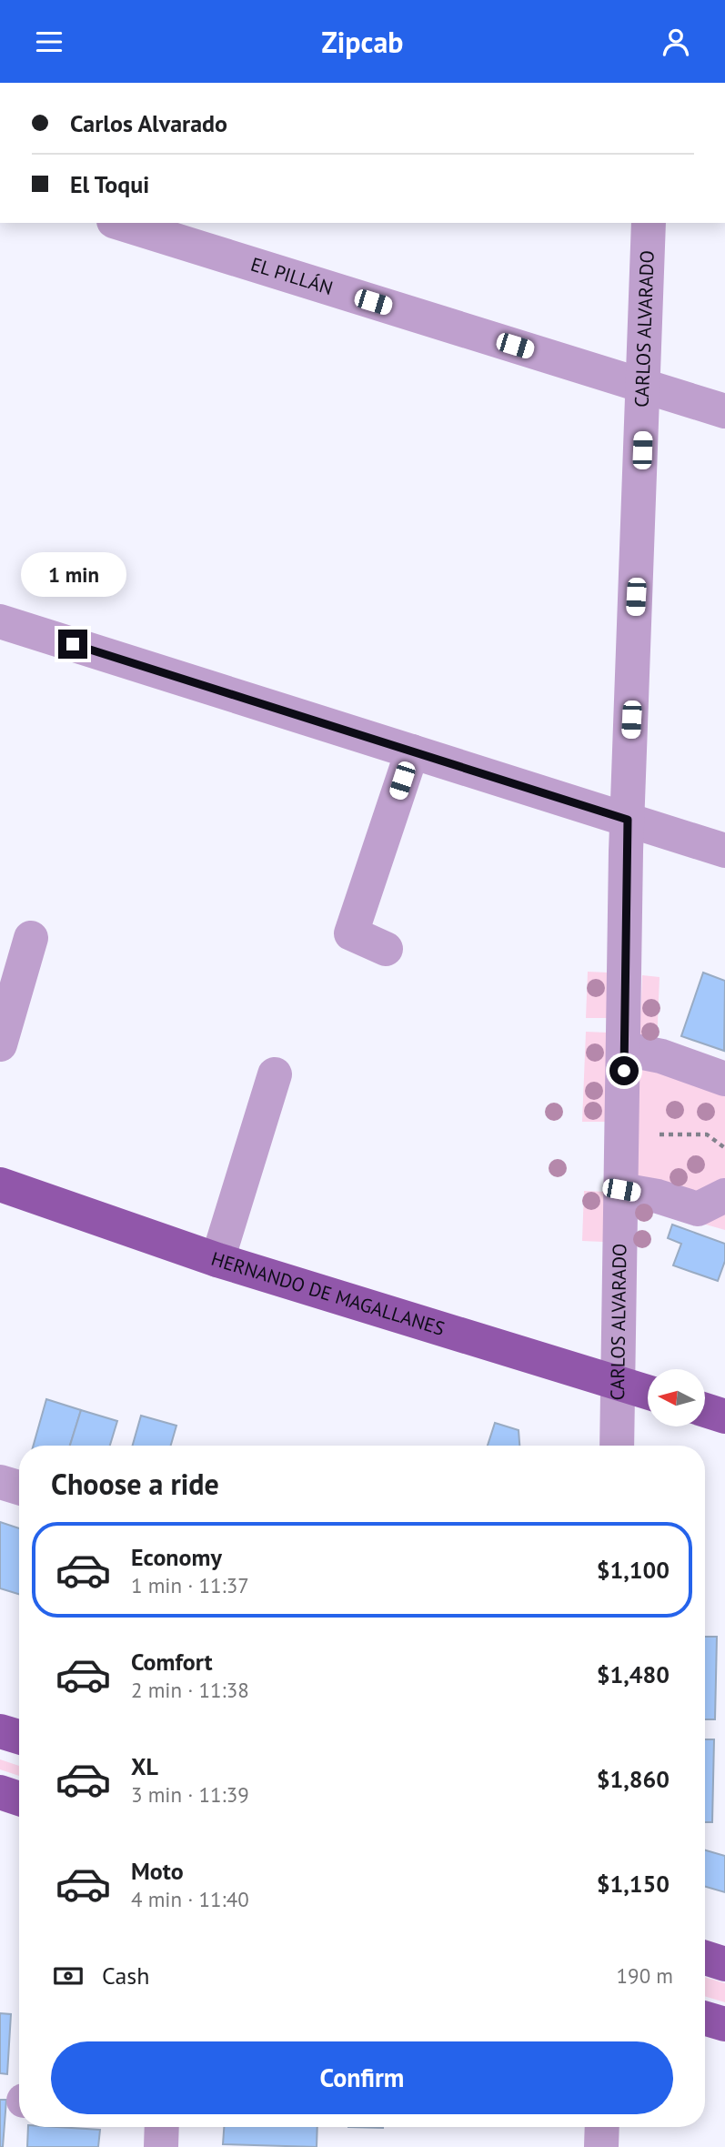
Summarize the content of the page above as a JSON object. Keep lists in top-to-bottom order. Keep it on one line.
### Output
{"streets":{"main road":["HERNANDO DE MAGALLANES"],"street":["EL PILLÁN","CARLOS ALVARADO"]},"crossings":[["EL PILLÁN","CARLOS ALVARADO"],["CARLOS ALVARADO","HERNANDO DE MAGALLANES"]],"north":"left","page":{"header":"Zipcab","banner":["Carlos Alvarado","El Toqui"],"bubble":"1 min","heading":"Choose a ride","list":[{"name":"Economy","note":"1 min · 11:37","value":"$1,100"},{"name":"Comfort","note":"2 min · 11:38","value":"$1,480"},{"name":"XL","note":"3 min · 11:39","value":"$1,860"},{"name":"Moto","note":"4 min · 11:40","value":"$1,150"}],"pay":["Cash","190 m"],"buttons":"Confirm"}}
